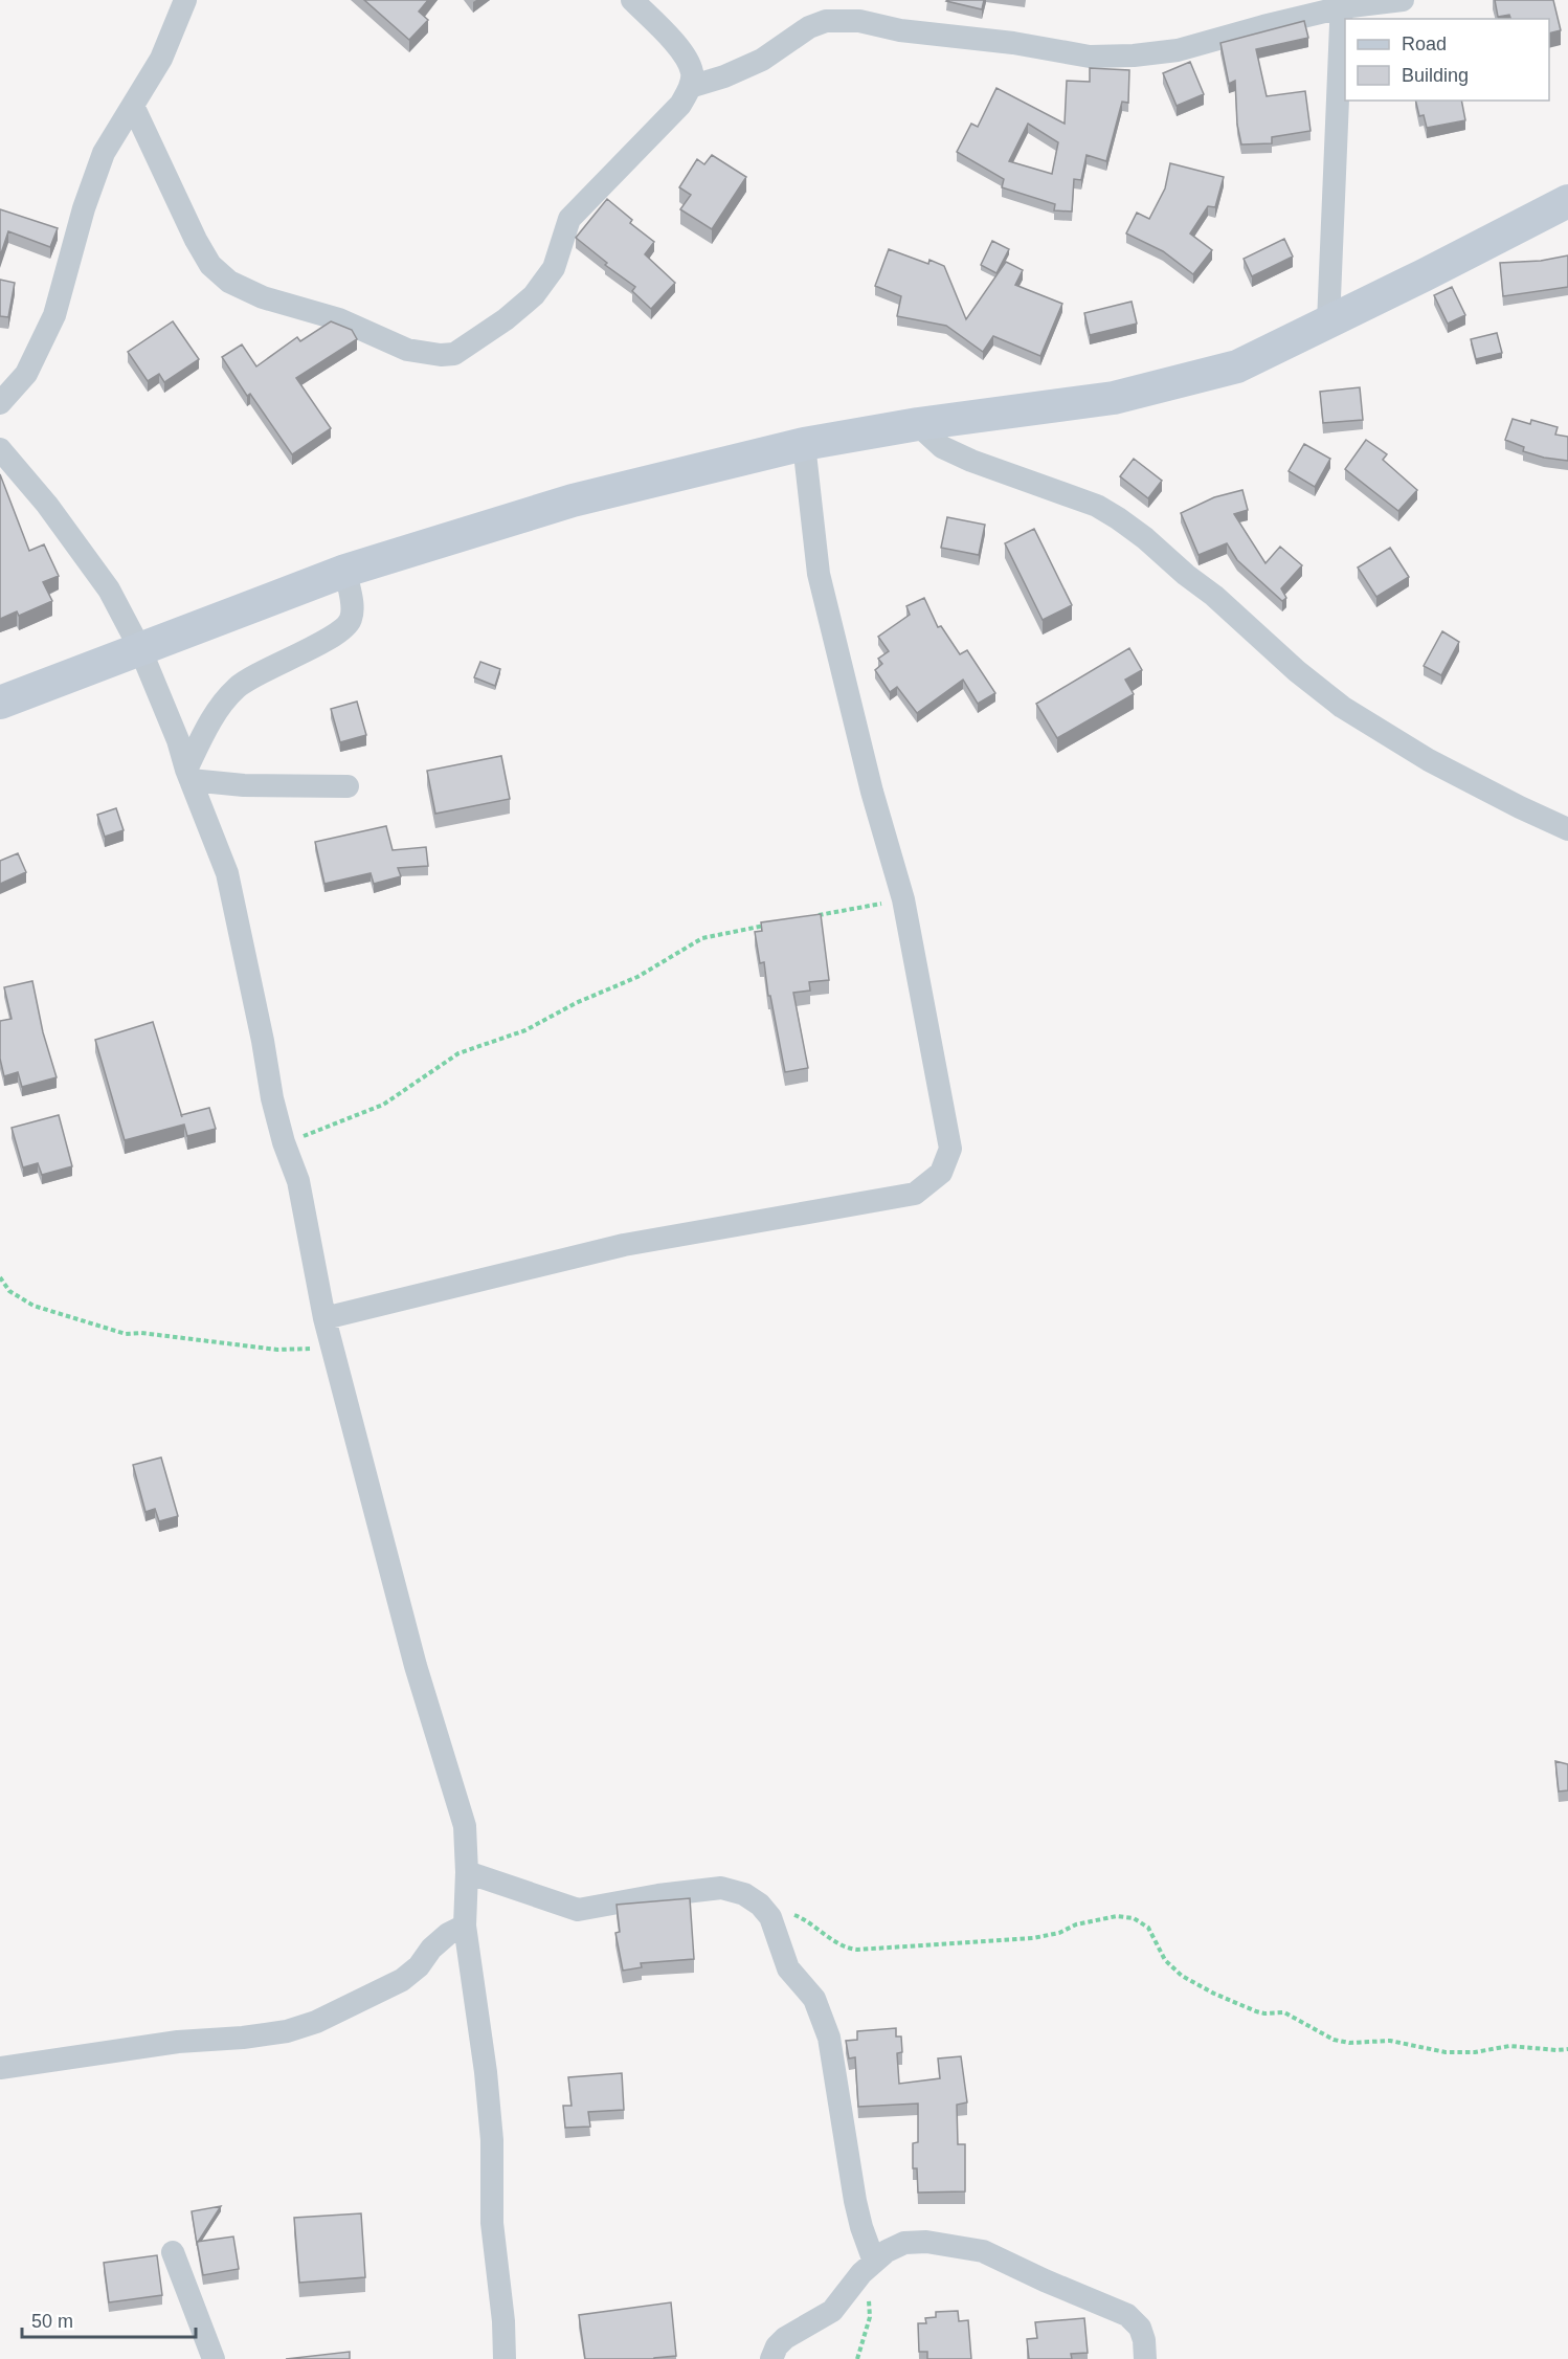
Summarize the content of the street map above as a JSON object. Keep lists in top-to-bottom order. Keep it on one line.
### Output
{"legend":["Road","Building"],"scale_bar":"50 m"}
